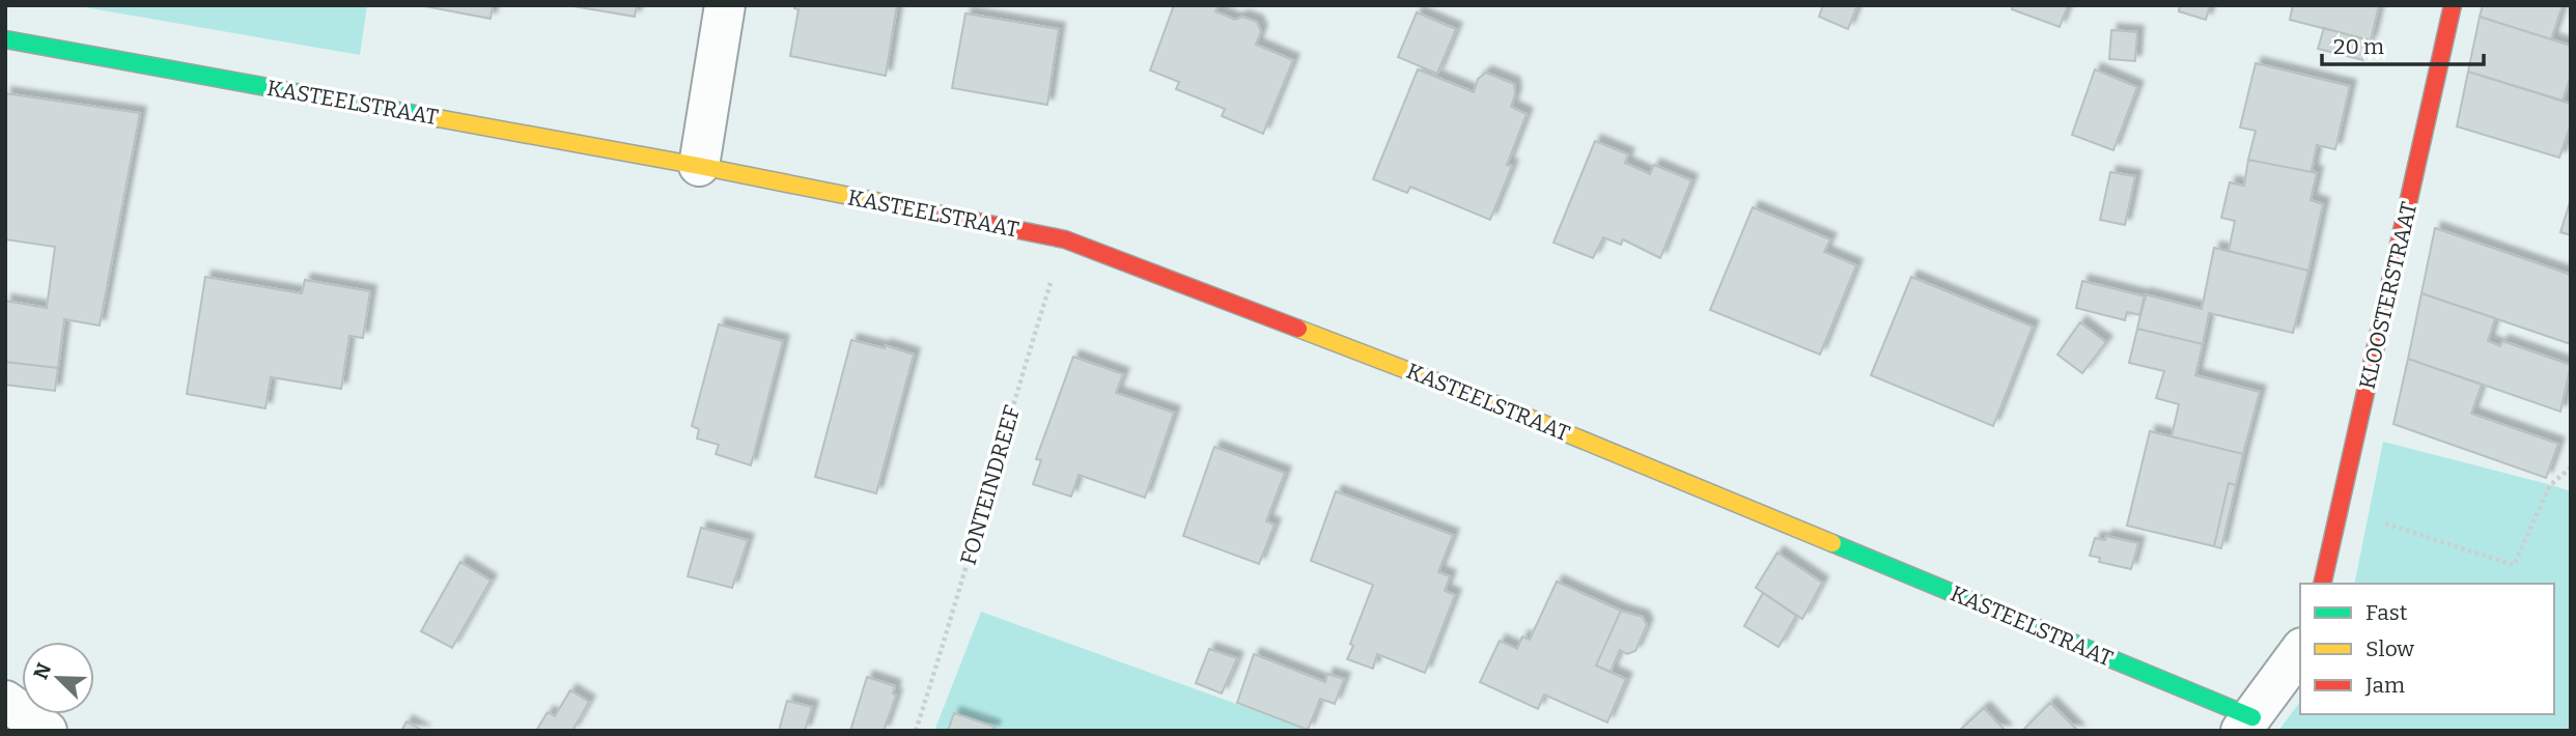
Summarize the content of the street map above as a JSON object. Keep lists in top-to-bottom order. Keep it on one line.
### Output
{"streets":{"street":["KASTEELSTRAAT","KLOOSTERSTRAAT"],"path":["FONTEINDREEF"]},"crossings":[["KASTEELSTRAAT","FONTEINDREEF"]],"legend":["Fast","Slow","Jam"],"scale_bar":"20 m","north":"top left"}
